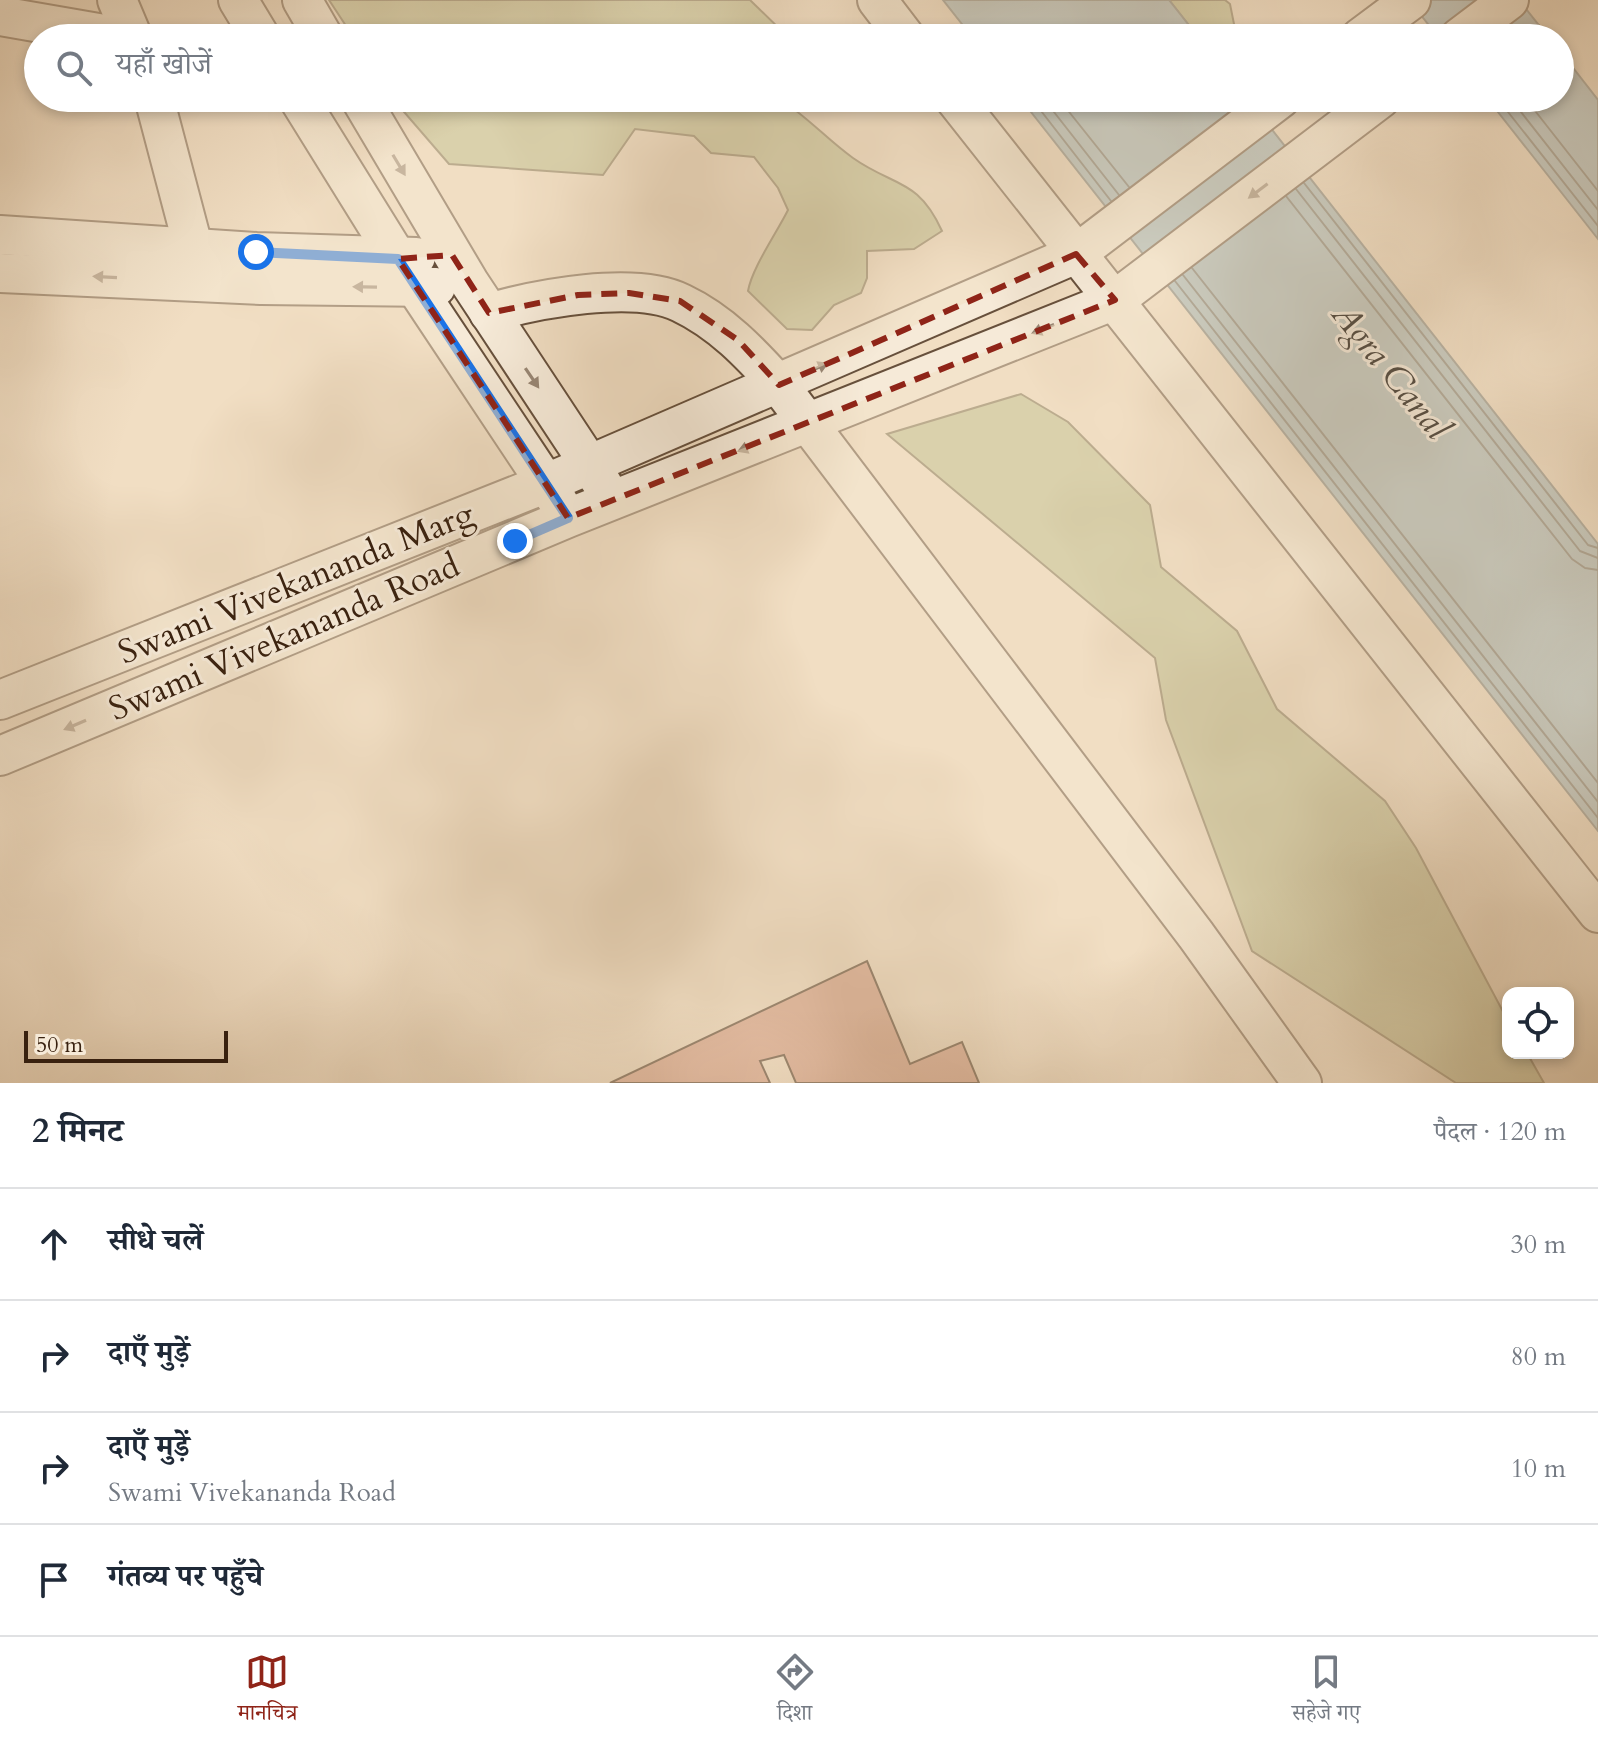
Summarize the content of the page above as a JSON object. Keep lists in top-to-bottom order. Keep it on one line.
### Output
{"streets":{"street":["Swami Vivekananda Marg","Swami Vivekananda Road"]},"one_way":["Swami Vivekananda Road"],"water":["Agra Canal"],"scale_bar":"50 m","page":{"search":"यहाँ खोजें","scale":"50 m","heading":["2 मिनट","पैदल · 120 m"],"list":[["सीधे चलें","30 m"],["दाएँ मुड़ें","80 m"],["दाएँ मुड़ें","Swami Vivekananda Road","10 m"],"गंतव्य पर पहुँचे"],"nav":["मानचित्र","दिशा","सहेजे गए"]}}
